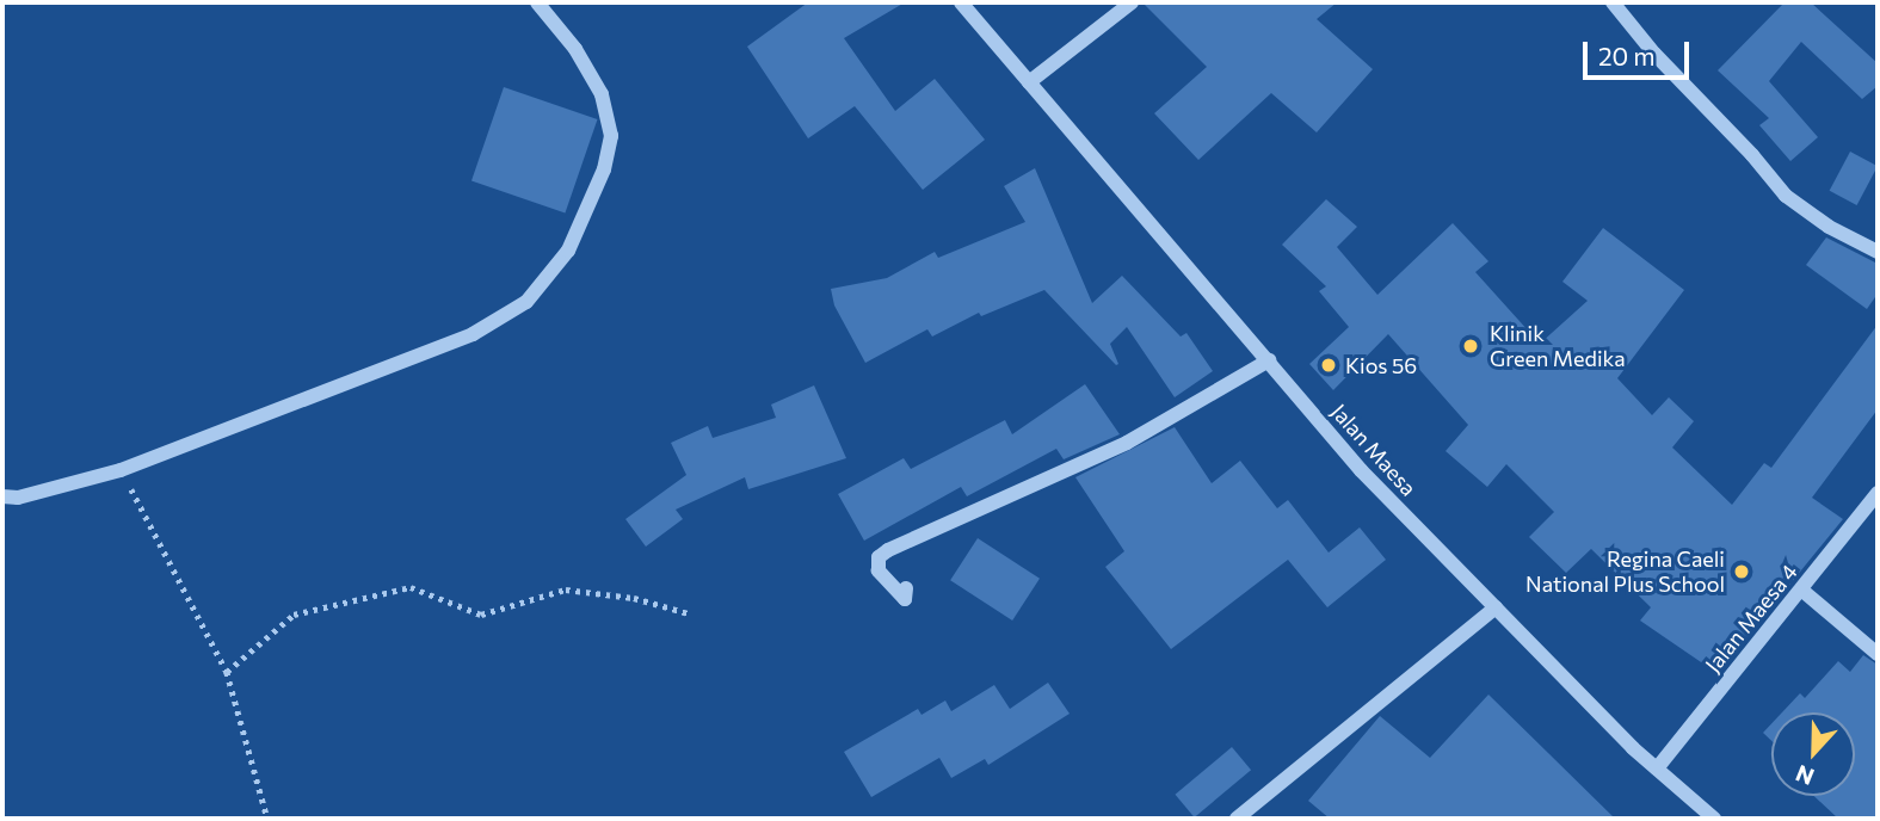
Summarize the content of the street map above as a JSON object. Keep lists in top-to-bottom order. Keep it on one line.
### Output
{"streets":{"street":["Jalan Maesa","Jalan Maesa 4"]},"crossings":[["Jalan Maesa","Jalan Maesa 4"]],"places":["Klinik Green Medika","Kios 56","Regina Caeli National Plus School"],"scale_bar":"20 m","north":"bottom"}
